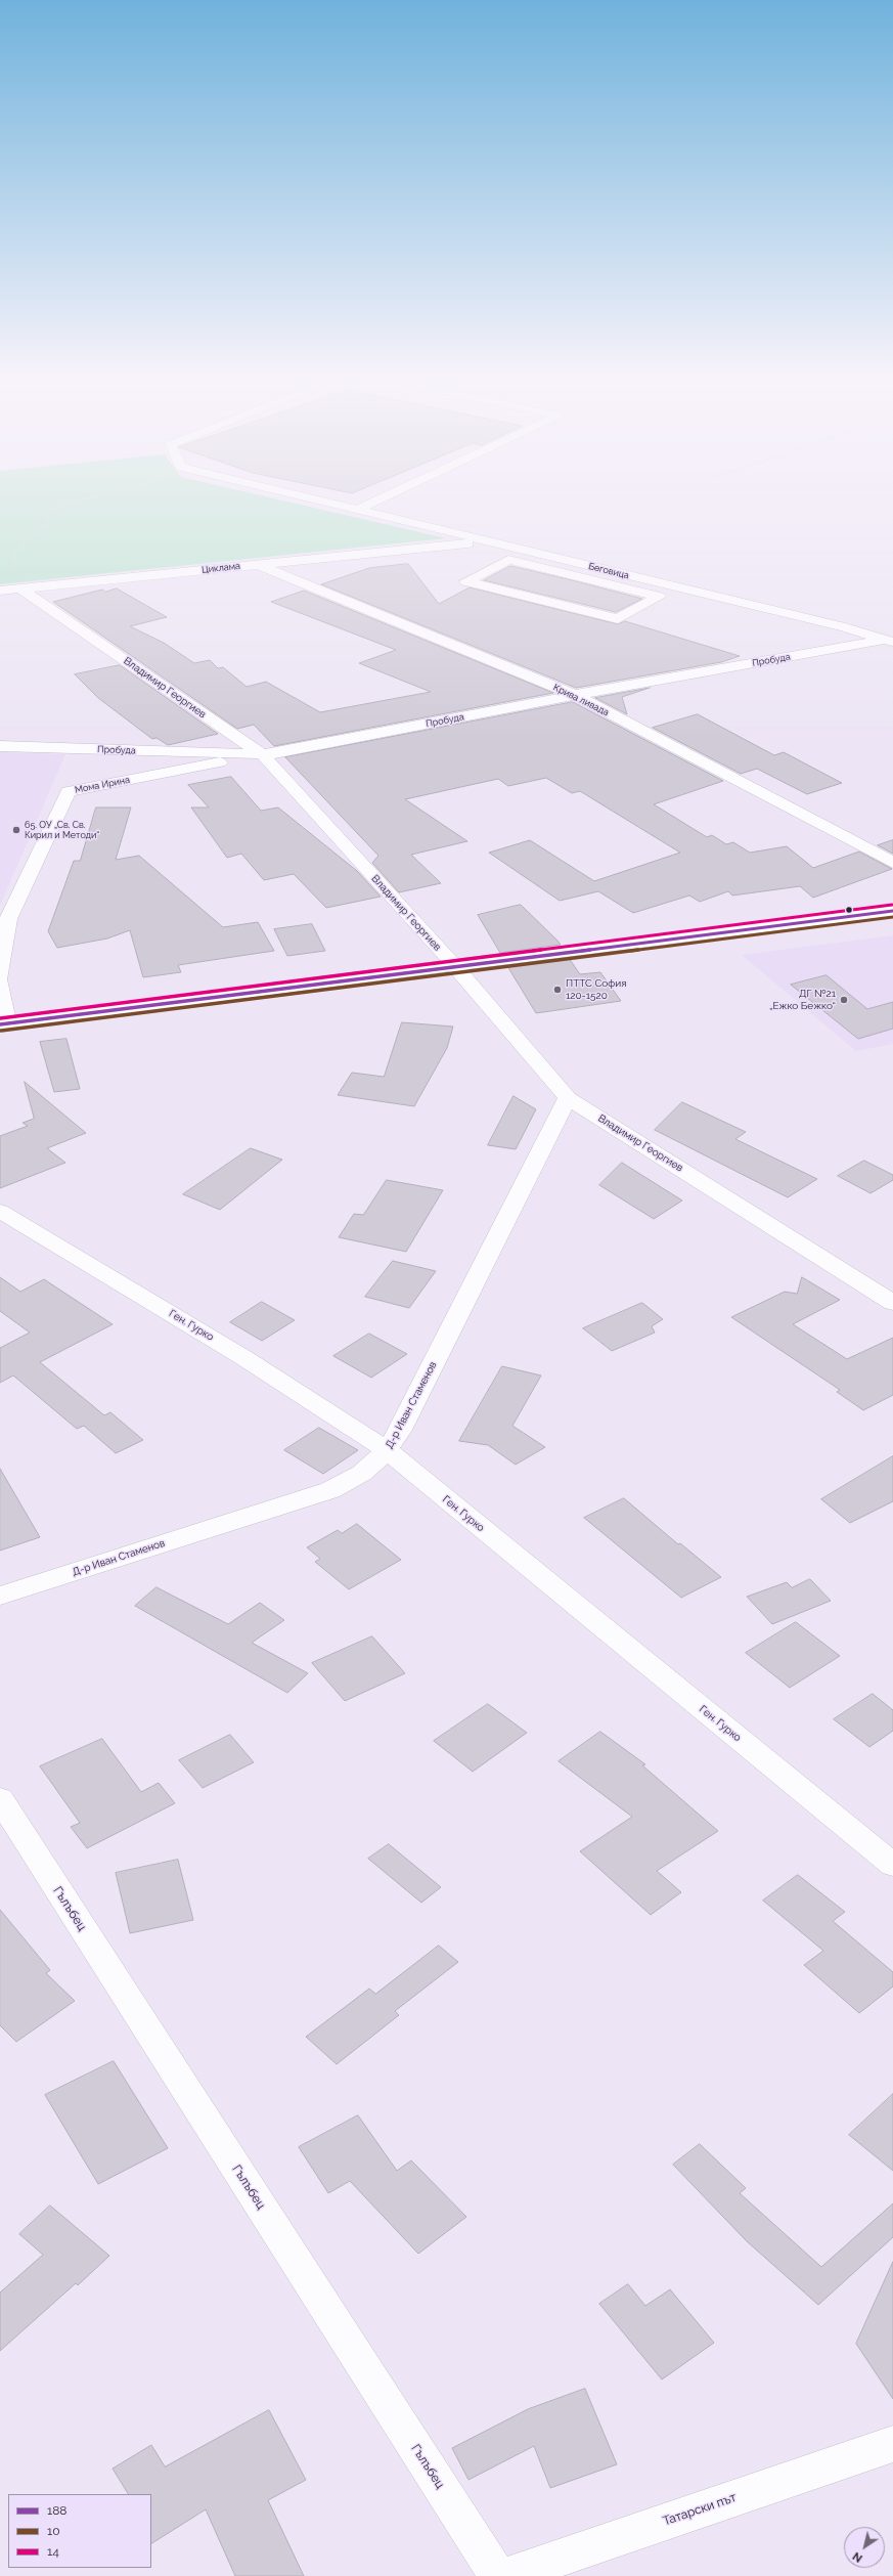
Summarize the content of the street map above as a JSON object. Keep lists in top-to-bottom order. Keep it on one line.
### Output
{"streets":{"street":["Циклама","Беговица","Пробуда","Владимир Георгиев","Крива ливада","Мома Ирина","Ген. Гурко","Д-р Иван Стаменов","Гълъбец","Татарски път"]},"crossings":[["Циклама","Беговица"],["Циклама","Владимир Георгиев"],["Циклама","Крива ливада"],["Беговица","Пробуда"],["Пробуда","Владимир Георгиев"],["Пробуда","Крива ливада"],["Пробуда","Мома Ирина"],["Владимир Георгиев","Мома Ирина"],["Владимир Георгиев","Д-р Иван Стаменов"],["Ген. Гурко","Д-р Иван Стаменов"]],"places":["65. ОУ „Св. Св. Кирил и Методи“","ПТТС София 120-1520","ДГ №21 „Ежко Бежко“"],"lines":["transit line 14","transit line 188","transit line 10"],"legend":["188","10","14"],"north":"bottom left"}
